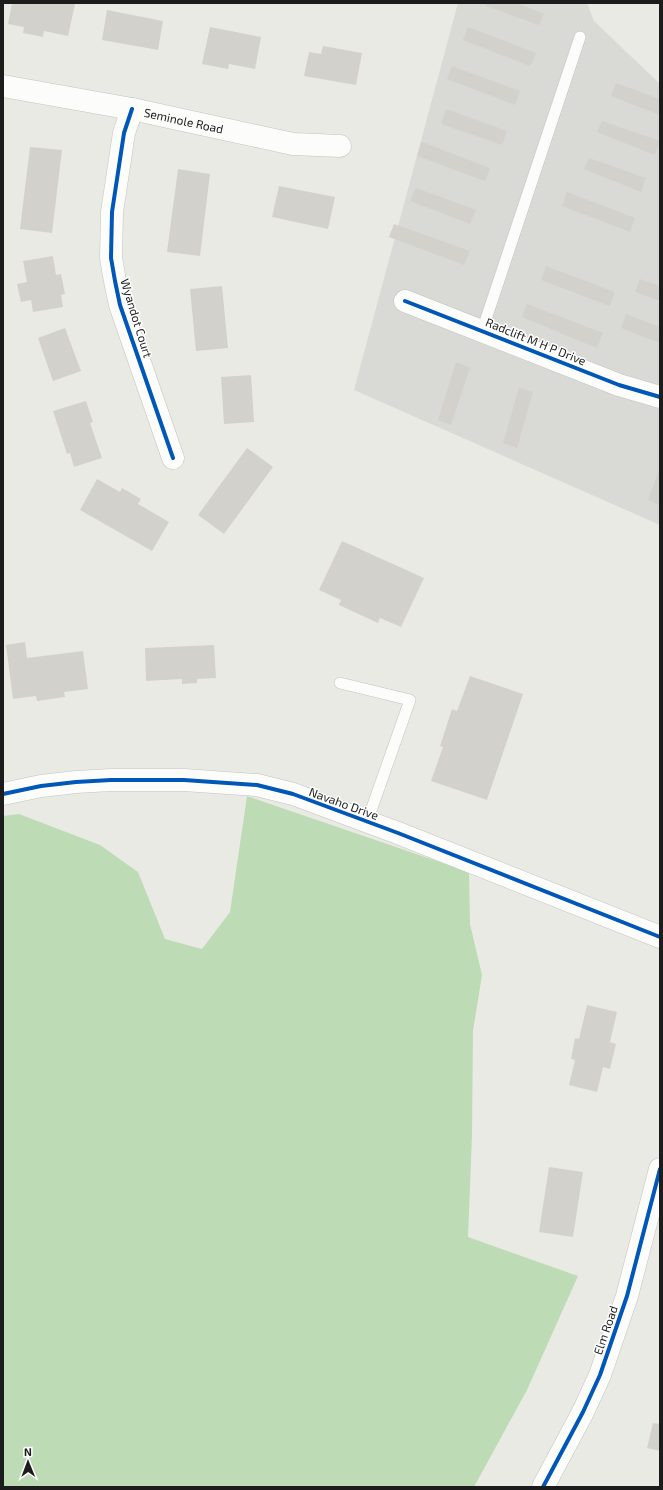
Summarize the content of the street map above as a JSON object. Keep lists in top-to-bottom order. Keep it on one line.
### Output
{"streets":{"street":["Seminole Road","Wyandot Court","Radclift M H P Drive","Navaho Drive","Elm Road"]},"crossings":[["Seminole Road","Wyandot Court"]],"north":"top"}
